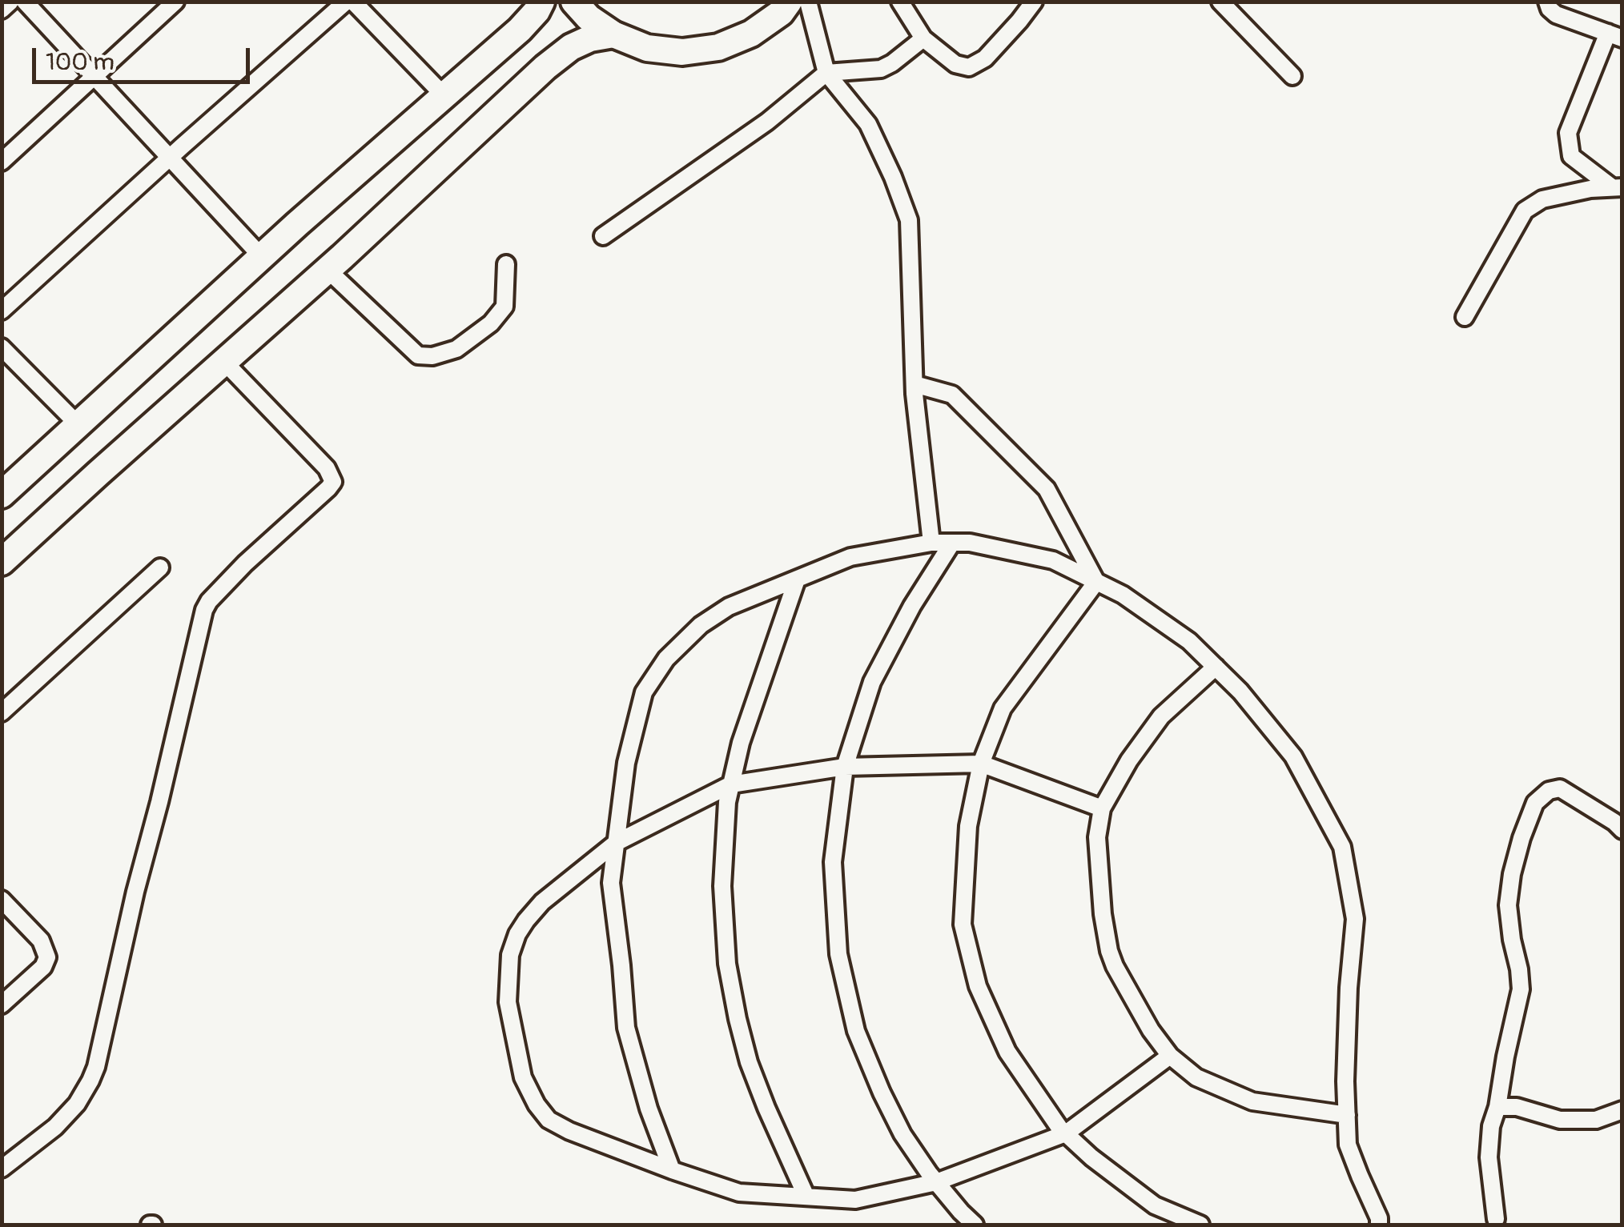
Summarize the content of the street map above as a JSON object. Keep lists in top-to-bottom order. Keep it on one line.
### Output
{"scale_bar":"100 m"}
